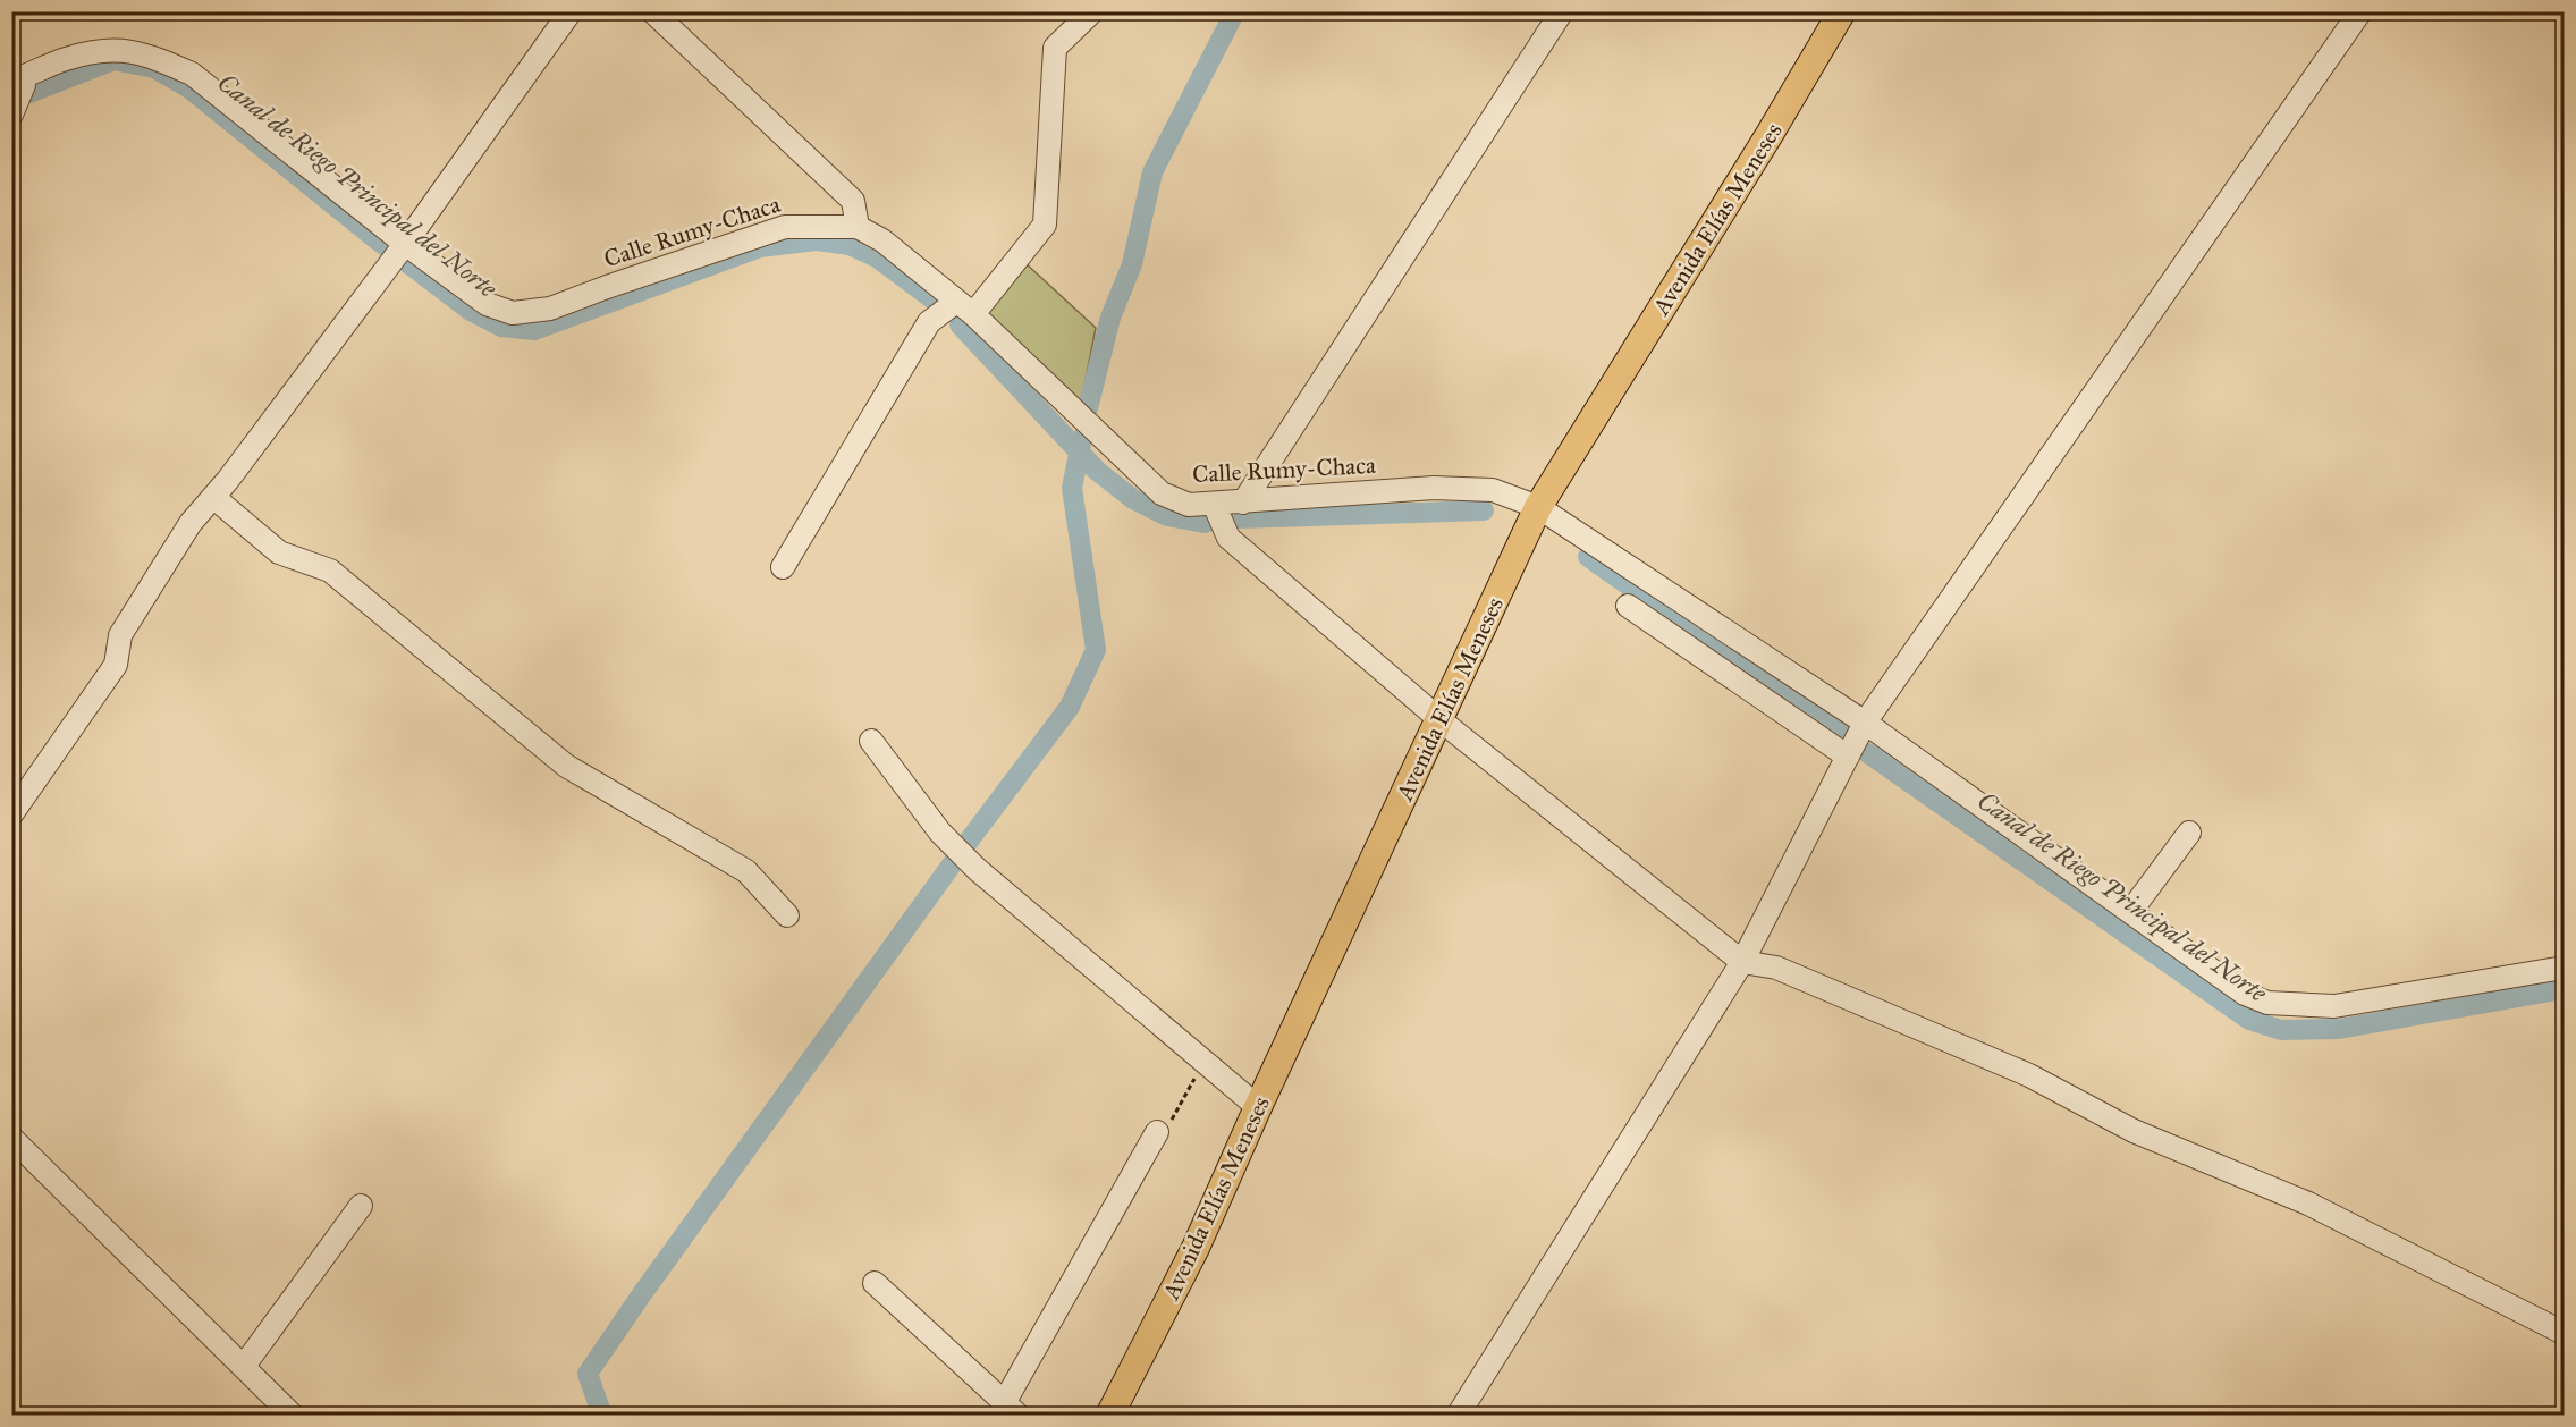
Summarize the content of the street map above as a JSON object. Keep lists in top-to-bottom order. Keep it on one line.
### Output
{"streets":{"main road":["Avenida Elías Meneses"],"street":["Calle Rumy-Chaca"]},"crossings":[["Avenida Elías Meneses","Calle Rumy-Chaca"]],"water":["Canal de Riego Principal del Norte"]}
